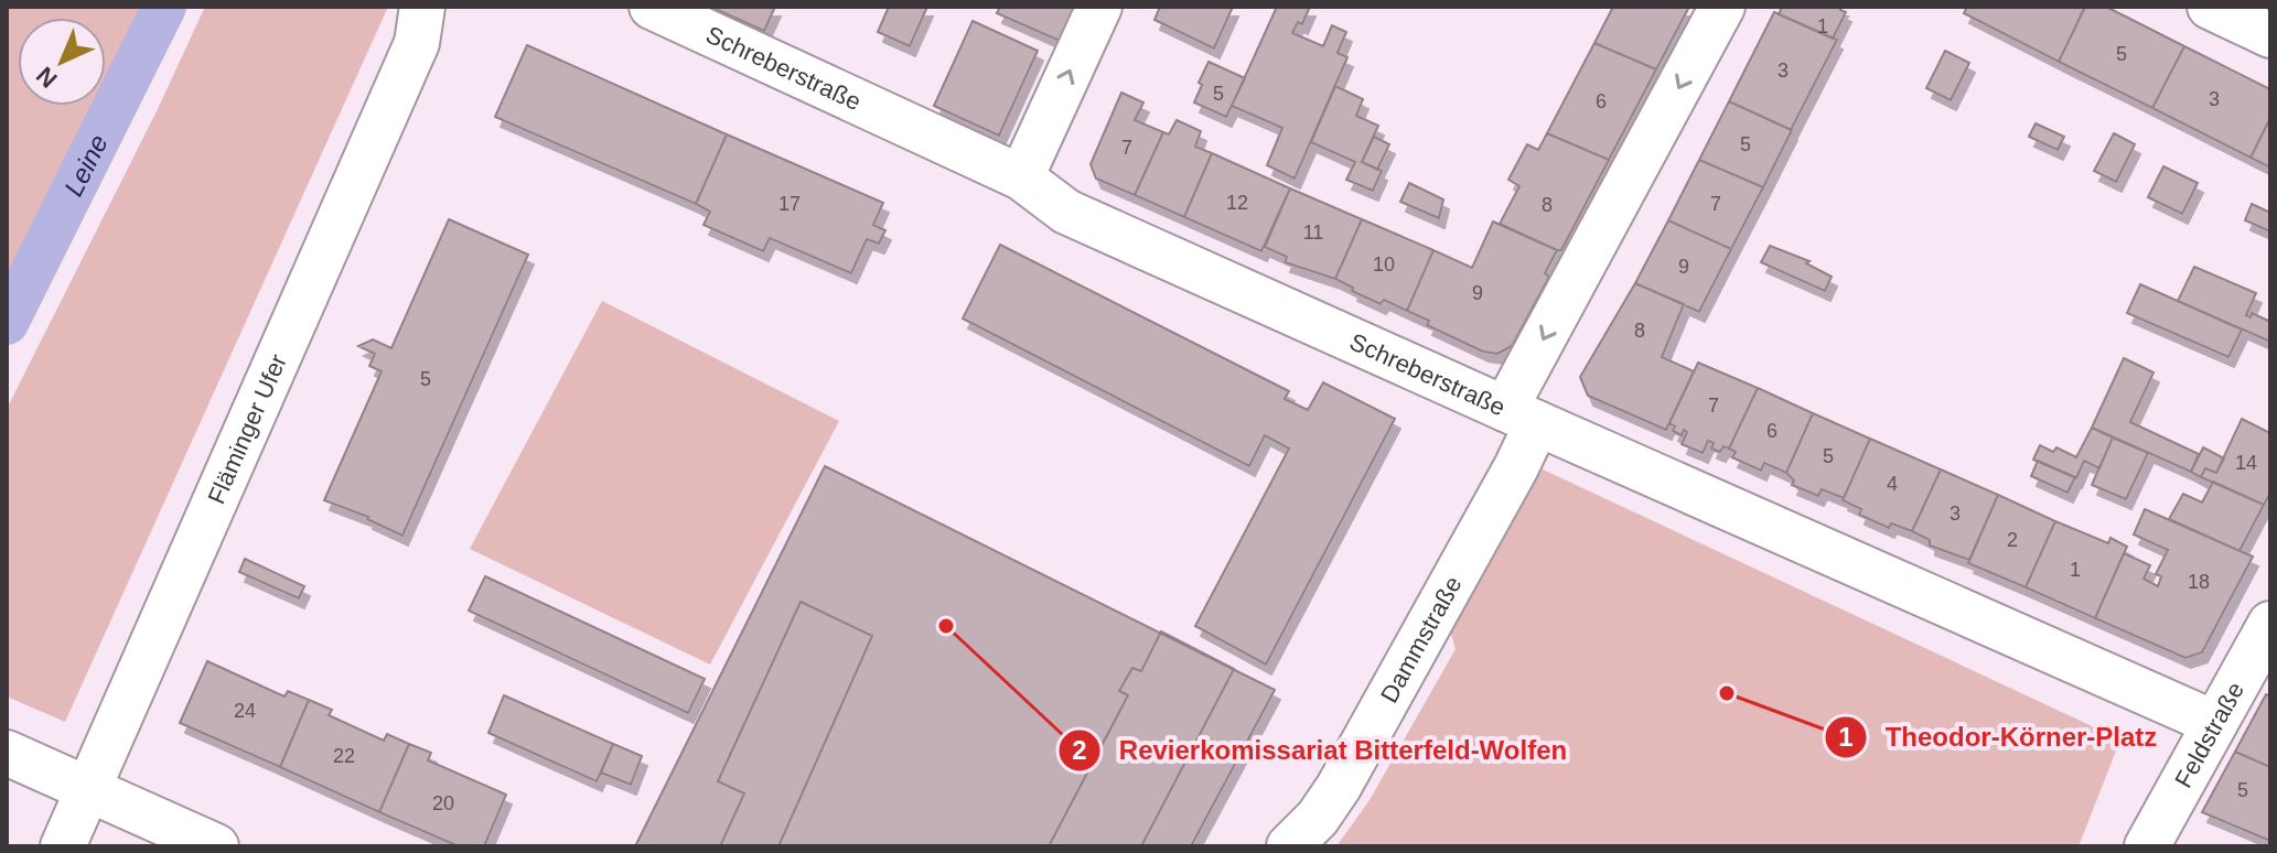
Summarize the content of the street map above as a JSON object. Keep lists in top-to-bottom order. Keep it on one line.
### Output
{"streets":{"street":["Schreberstraße","Fläminger Ufer","Dammstraße","Feldstraße"]},"crossings":[["Schreberstraße","Dammstraße"],["Schreberstraße","Feldstraße"]],"one_way":["Dammstraße"],"water":["Leine"],"places":["Revierkomissariat Bitterfeld-Wolfen","Theodor-Körner-Platz"],"house_numbers":["1","5","3","5","3","6","5","7","12","17","7","8","11","10","9","9","8","5","7","6","5","14","4","3","2","1","18","24","22","5","20"],"north":"bottom left"}
